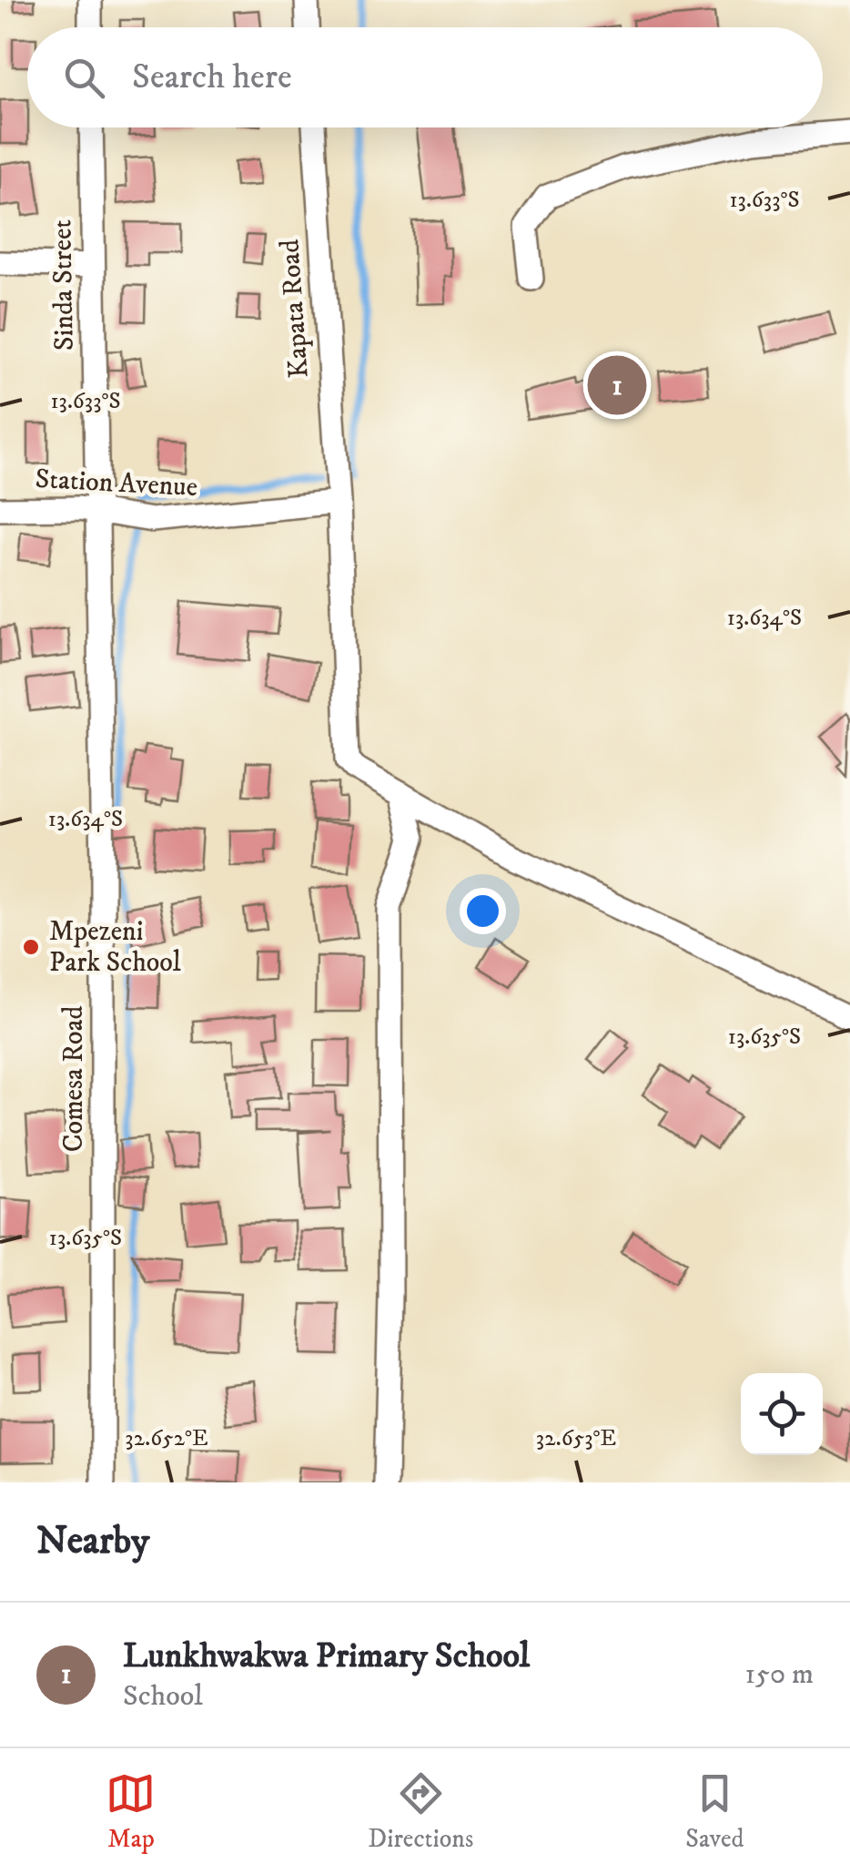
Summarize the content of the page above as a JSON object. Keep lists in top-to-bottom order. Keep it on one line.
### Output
{"streets":{"street":["Sinda Street","Kapata Road","Station Avenue","Comesa Road"]},"crossings":[["Sinda Street","Station Avenue"],["Sinda Street","Comesa Road"],["Kapata Road","Station Avenue"],["Station Avenue","Comesa Road"]],"places":["Mpezeni Park School"],"page":{"search":"Search here","pins":"1","heading":"Nearby","list":[{"mark":"1","name":"Lunkhwakwa Primary School","note":"School","value":"150 m"}],"nav":["Map","Directions","Saved"]},"coordinates":["13.633°S","13.634°S","13.635°S","32.652°E","32.653°E"]}
